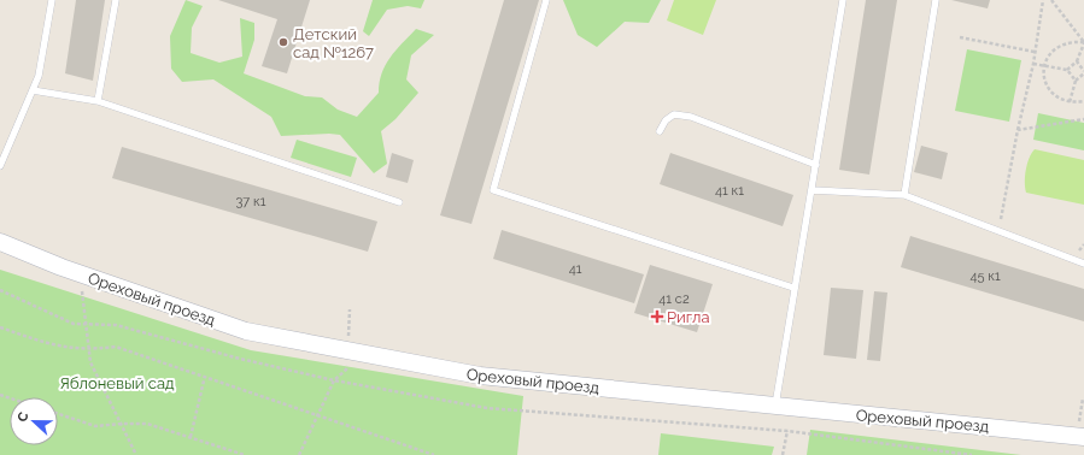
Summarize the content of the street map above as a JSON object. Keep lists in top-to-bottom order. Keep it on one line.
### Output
{"streets":{"street":["Ореховый проезд"]},"parks":["Яблоневый сад"],"places":{"other":["Детский сад №1267"],"health":["Ригла"]},"house_numbers":["41 к1","37 к1","41","45 к1","41 с2"],"north":"left"}
